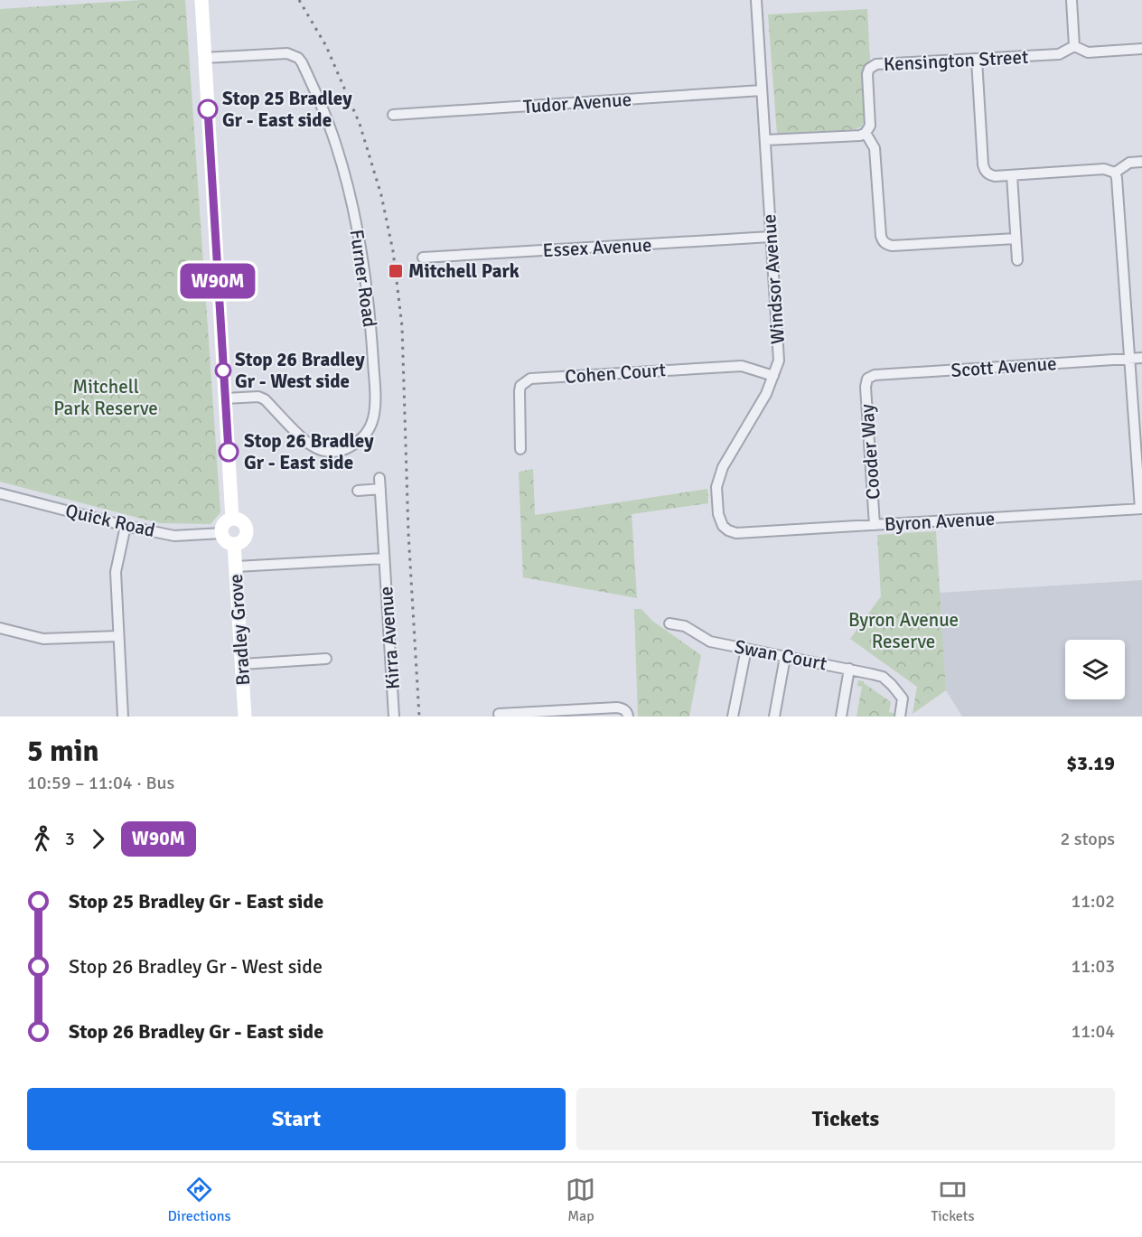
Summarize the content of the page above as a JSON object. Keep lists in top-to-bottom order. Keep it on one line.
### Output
{"streets":{"street":["Kensington Street","Tudor Avenue","Essex Avenue","Furner Road","Windsor Avenue","Scott Avenue","Cohen Court","Cooder Way","Quick Road","Byron Avenue","Bradley Grove","Kirra Avenue","Swan Court"]},"crossings":[["Tudor Avenue","Windsor Avenue"],["Essex Avenue","Windsor Avenue"],["Windsor Avenue","Cohen Court"],["Windsor Avenue","Byron Avenue"],["Scott Avenue","Cooder Way"],["Cooder Way","Byron Avenue"],["Quick Road","Bradley Grove"],["Bradley Grove","Kirra Avenue"]],"parks":["Mitchell Park Reserve","Byron Avenue Reserve"],"places":{"other":["Stop 25 Bradley Gr - East side","Stop 26 Bradley Gr - West side","Stop 26 Bradley Gr - East side"],"transit":["Mitchell Park"]},"lines":["bus line W90M"],"page":{"on_map":"W90M","heading":["5 min","10:59 – 11:04 · Bus","$3.19"],"legs":["3","W90M","2 stops"],"list":[{"name":"Stop 25 Bradley Gr - East side","value":"11:02"},{"name":"Stop 26 Bradley Gr - West side","value":"11:03"},{"name":"Stop 26 Bradley Gr - East side","value":"11:04"}],"buttons":["Start","Tickets"],"tabs":["Directions","Map","Tickets"]}}
